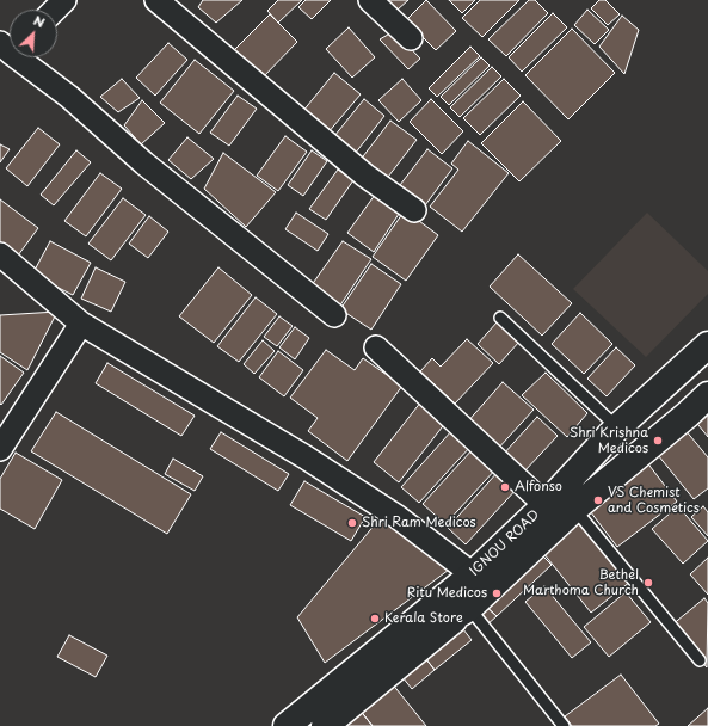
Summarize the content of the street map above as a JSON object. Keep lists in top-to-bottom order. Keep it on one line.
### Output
{"streets":{"street":["IGNOU ROAD"]},"places":["Shri Krishna Medicos","Alfonso","VS Chemist and Cosmetics","Shri Ram Medicos","Bethel Marthoma Church","Ritu Medicos","Kerala Store"],"north":"top right"}
